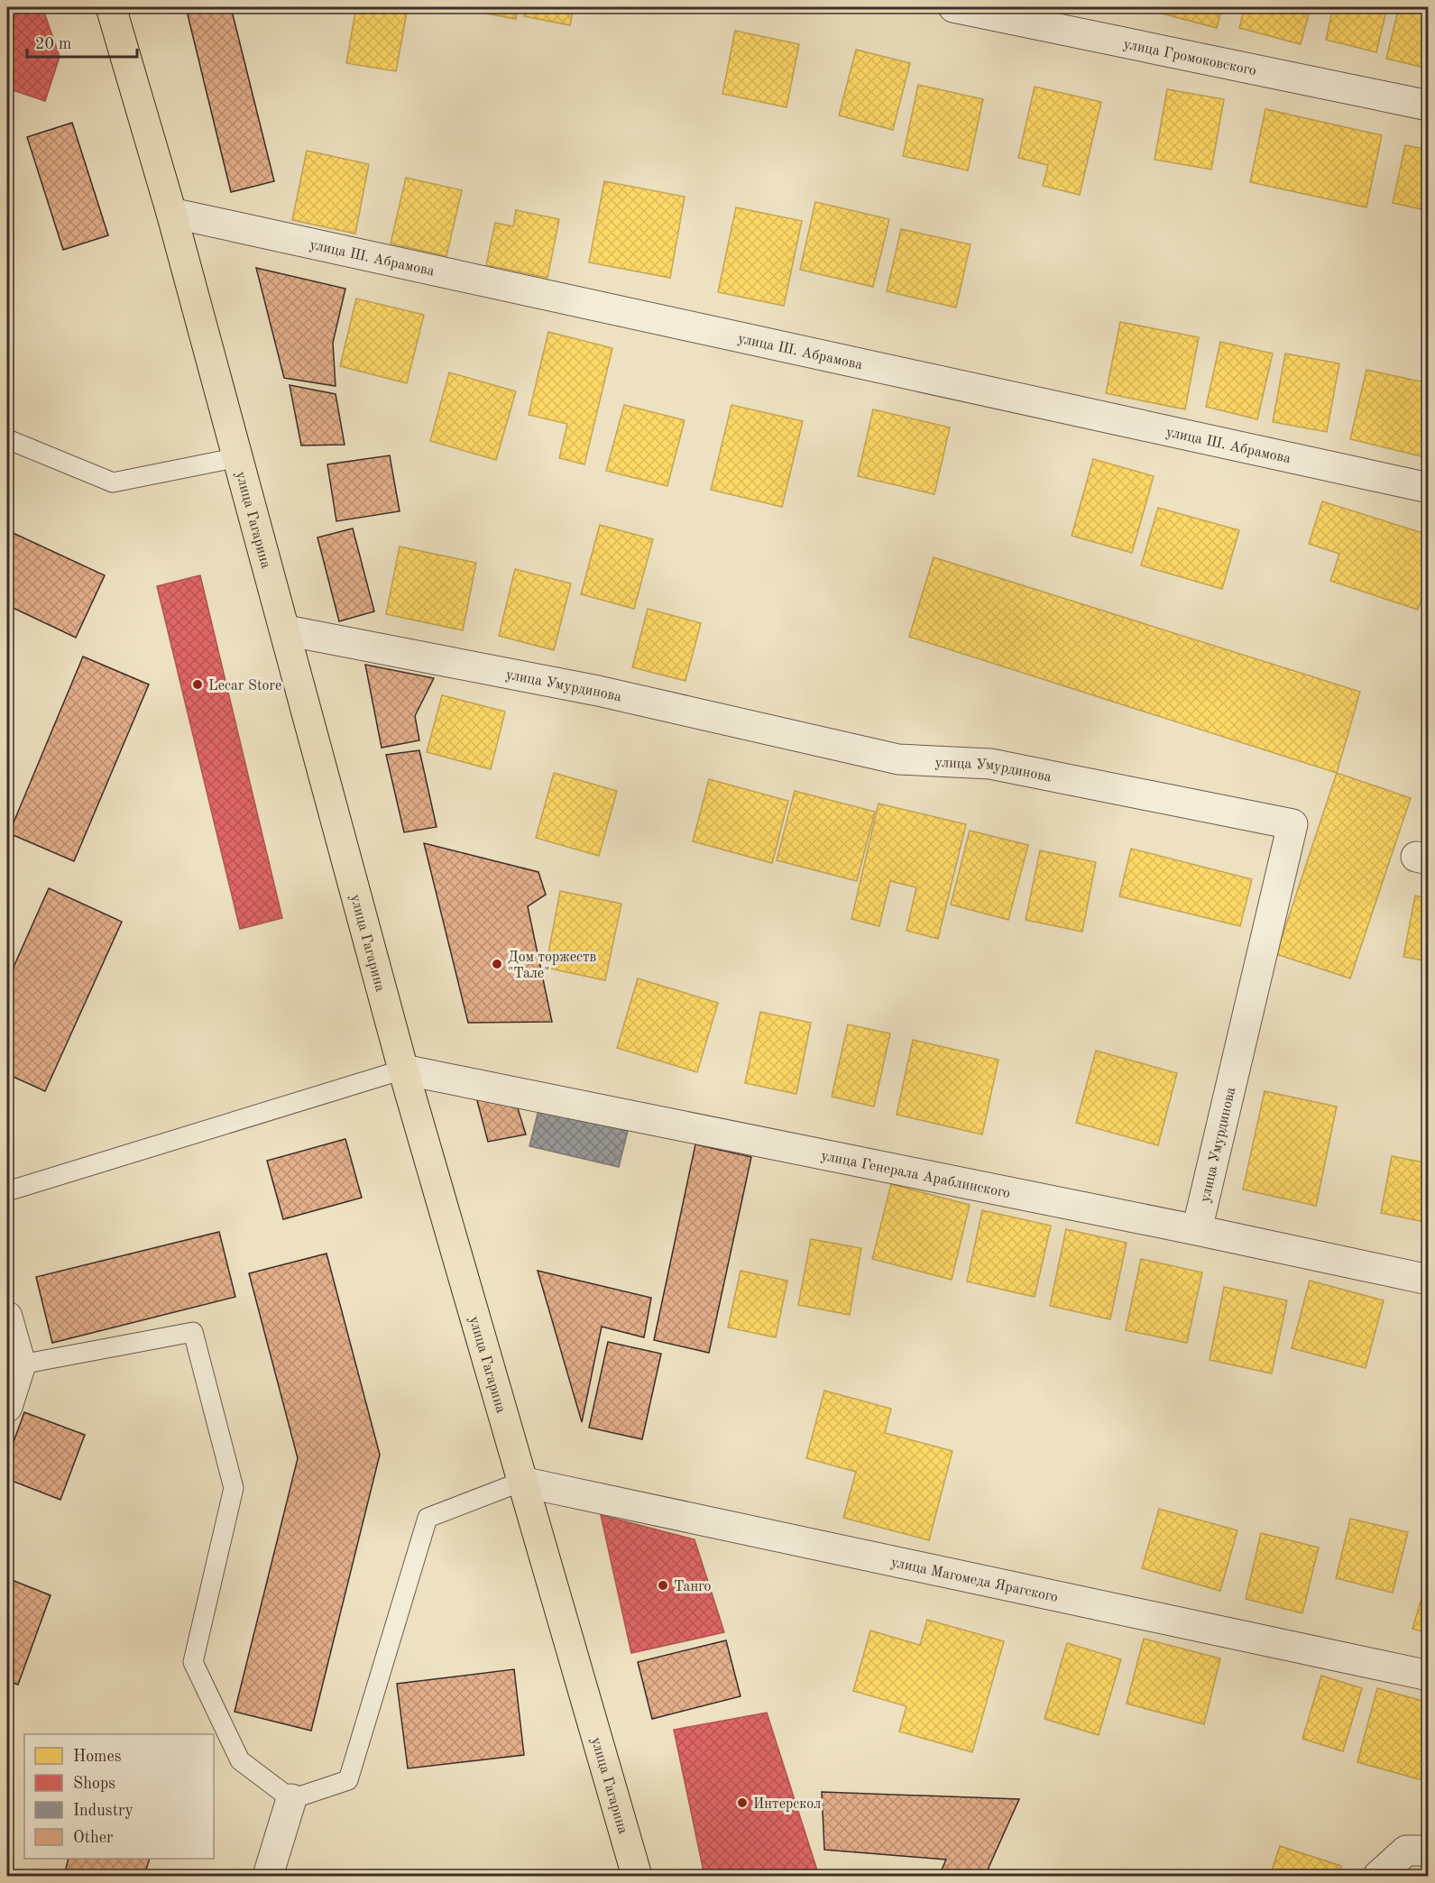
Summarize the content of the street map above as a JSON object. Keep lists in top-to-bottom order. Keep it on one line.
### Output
{"streets":{"main road":["улица Гагарина"],"street":["улица Громоковского","улица Ш. Абрамова","улица Умурдинова","улица Генерала Араблинского","улица Магомеда Ярагского"]},"crossings":[["улица Ш. Абрамова","улица Гагарина"],["улица Гагарина","улица Умурдинова"],["улица Гагарина","улица Генерала Араблинского"],["улица Гагарина","улица Магомеда Ярагского"],["улица Умурдинова","улица Генерала Араблинского"]],"places":["Lecar Store","Дом торжеств \"Тале\"","Танго","Интерскол"],"legend":["Homes","Shops","Industry","Other"],"scale_bar":"20 m"}
